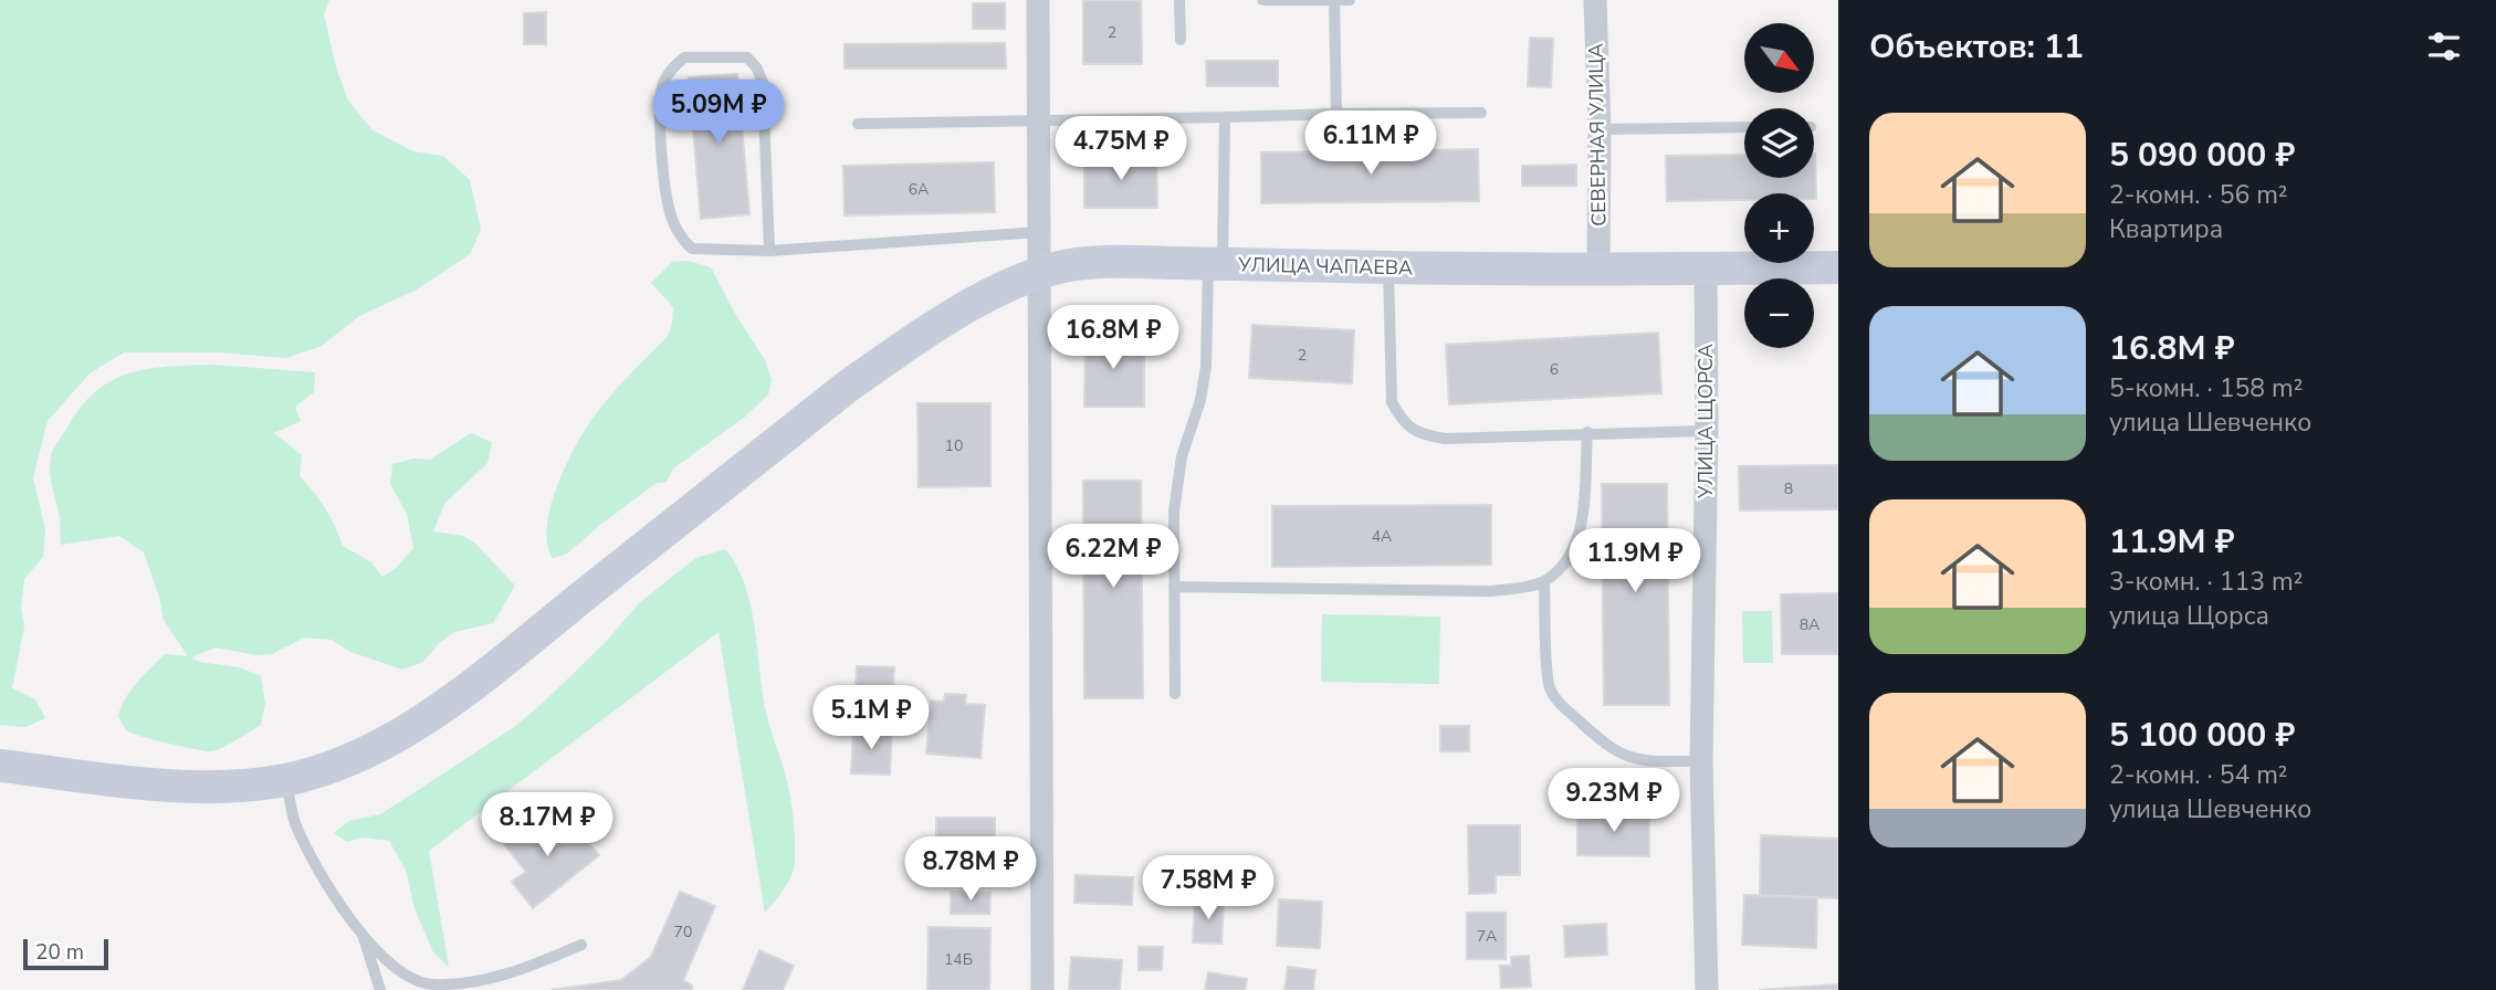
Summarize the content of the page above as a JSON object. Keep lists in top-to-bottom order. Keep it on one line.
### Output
{"streets":{"main road":["УЛИЦА ЧАПАЕВА"],"street":["СЕВЕРНАЯ УЛИЦА","УЛИЦА ЩОРСА"]},"crossings":[["СЕВЕРНАЯ УЛИЦА","УЛИЦА ЧАПАЕВА"],["УЛИЦА ЧАПАЕВА","УЛИЦА ЩОРСА"]],"house_numbers":["2","6А","2","6","10","8","4А","8А","70","7А","14Б"],"scale_bar":"20 m","north":"bottom right","page":{"heading":"Объектов: 11","map_buttons":["+","−"],"price":["5.09M ₽","6.11M ₽","4.75M ₽","16.8M ₽","6.22M ₽","11.9M ₽","5.1M ₽","9.23M ₽","8.17M ₽","8.78M ₽","7.58M ₽"],"list":[{"name":"5 090 000 ₽","note":"2-комн. · 56 m² · Квартира"},{"name":"16.8M ₽","note":"5-комн. · 158 m² · улица Шевченко"},{"name":"11.9M ₽","note":"3-комн. · 113 m² · улица Щорса"},{"name":"5 100 000 ₽","note":"2-комн. · 54 m² · улица Шевченко"}],"scale":"20 m"}}
